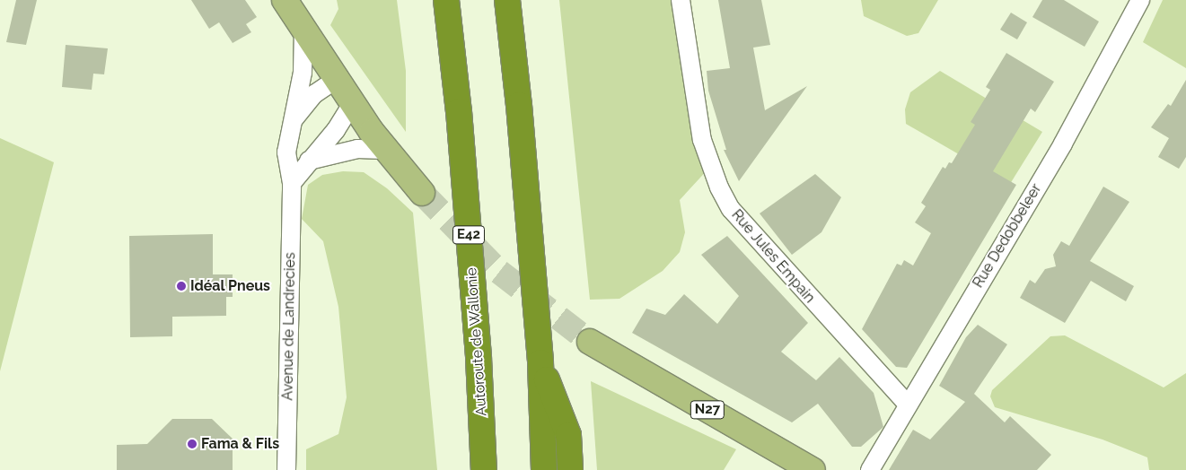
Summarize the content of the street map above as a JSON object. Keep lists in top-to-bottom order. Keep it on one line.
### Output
{"streets":{"highway":["E42","Autoroute de Wallonie"],"main road":["N27"],"street":["Rue Dedobbeleer","Rue Jules Empain","Avenue de Landrecies"]},"crossings":[["Rue Dedobbeleer","Rue Jules Empain"]],"places":["Idéal Pneus","Fama & Fils"]}
